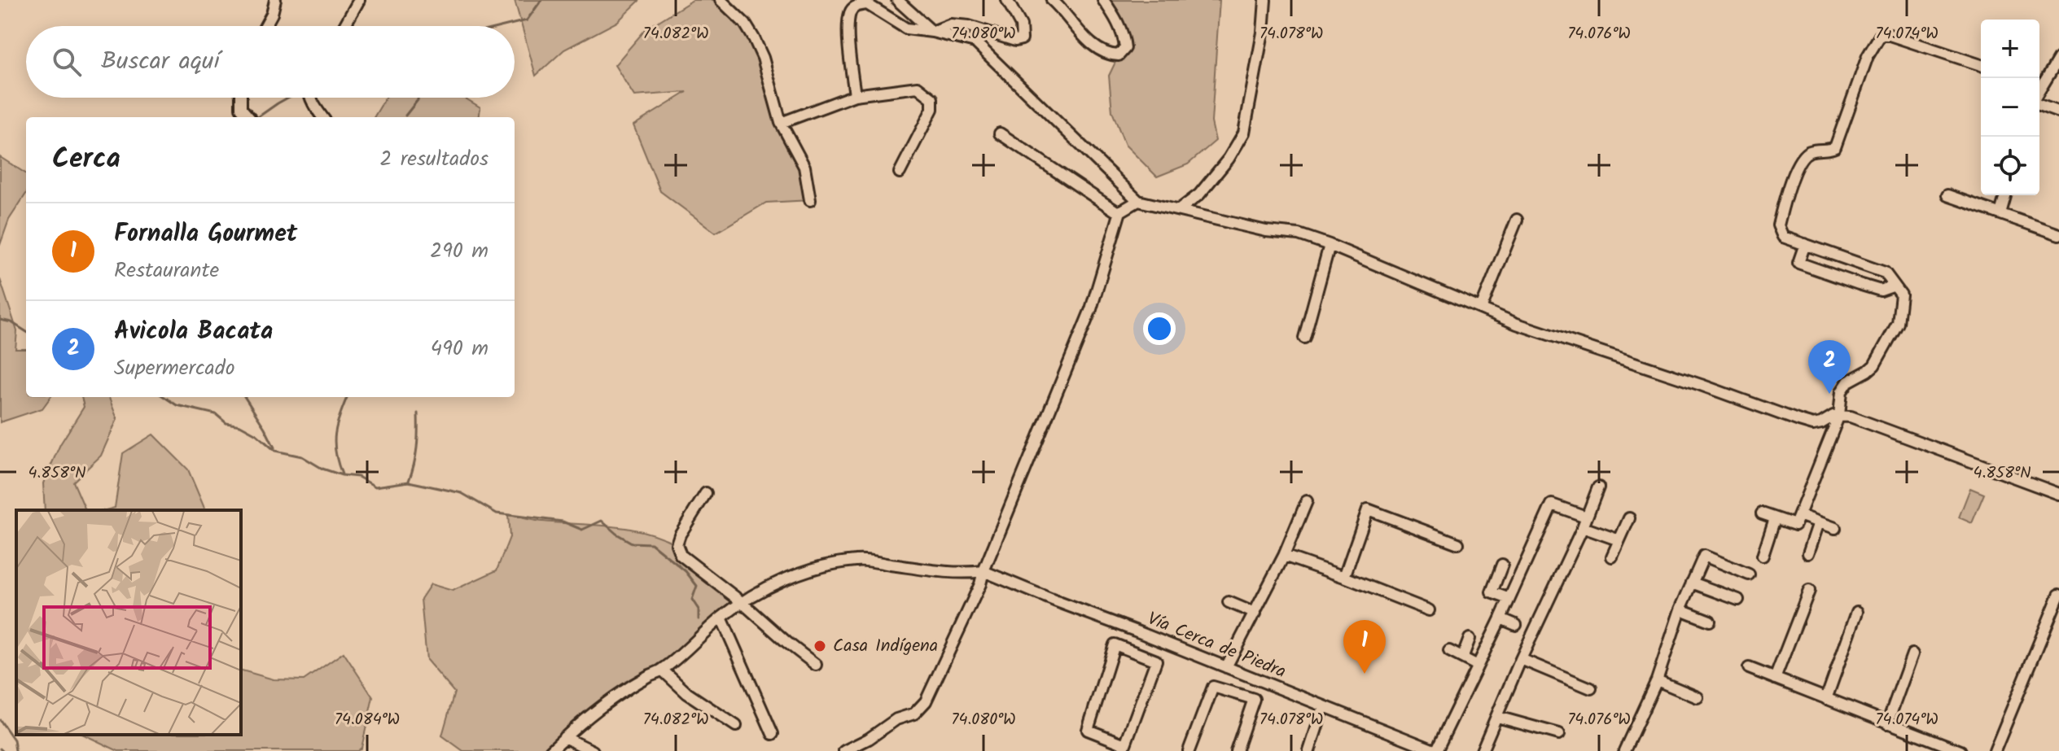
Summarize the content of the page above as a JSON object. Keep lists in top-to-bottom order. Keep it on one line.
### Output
{"streets":{"street":["Vía Cerca de Piedra"]},"places":["Casa Indígena"],"page":{"map_buttons":["+","−"],"search":"Buscar aquí","heading":["Cerca","2 resultados"],"list":[{"mark":"1","name":"Fornalla Gourmet","note":"Restaurante","value":"290 m"},{"mark":"2","name":"Avicola Bacata","note":"Supermercado","value":"490 m"}],"pins":["2","1"]},"coordinates":["74.082°W","74.080°W","74.078°W","74.076°W","74.074°W","4.858°N","74.084°W"]}
